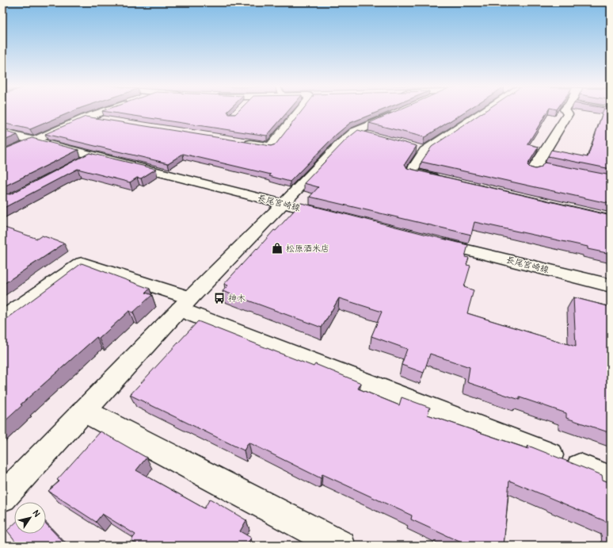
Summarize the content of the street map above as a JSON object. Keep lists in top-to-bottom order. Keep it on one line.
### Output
{"streets":{"street":["長尾宮崎線"]},"places":{"shop":["松原酒米店"],"bus stop":["神木"]},"north":"top right"}
